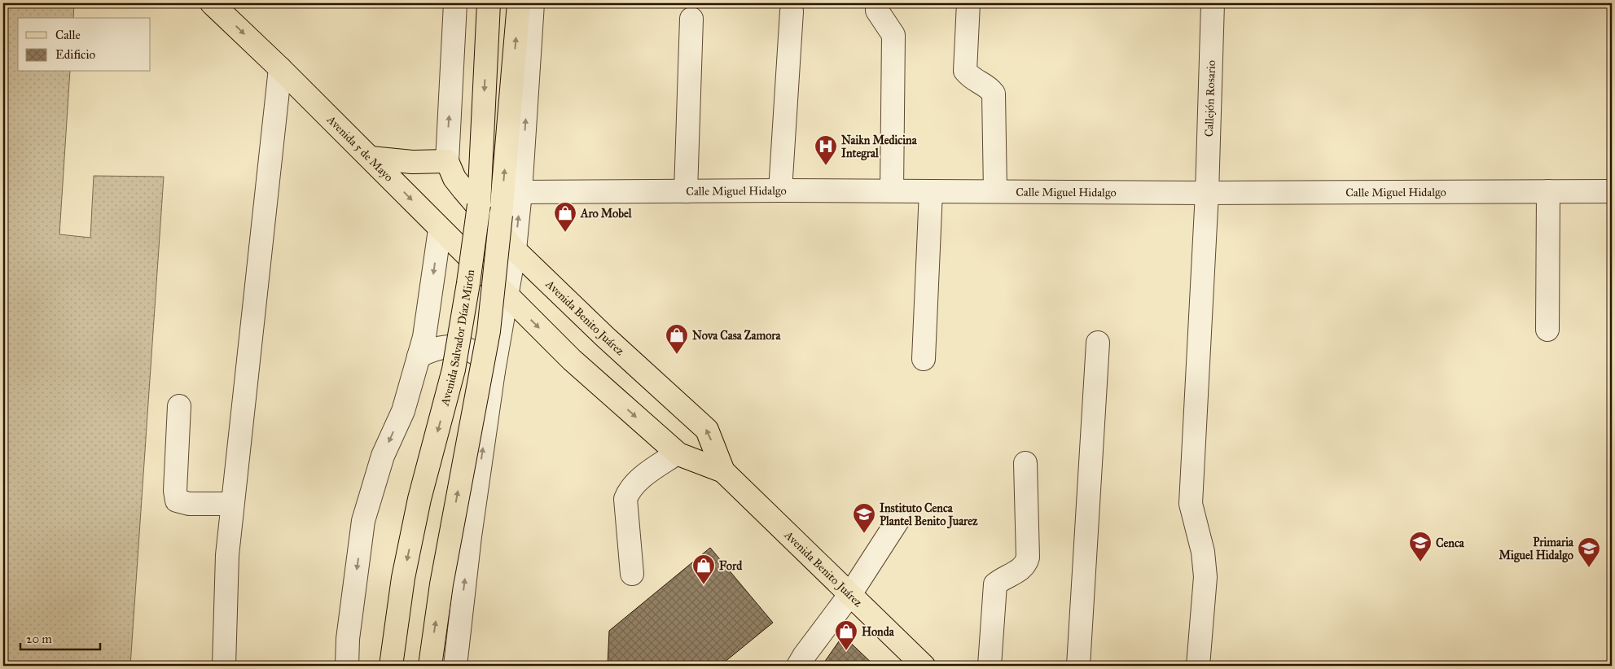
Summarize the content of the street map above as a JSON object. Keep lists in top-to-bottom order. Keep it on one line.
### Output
{"streets":{"main road":["Avenida 5 de Mayo","Avenida Benito Juárez","Avenida Salvador Díaz Mirón"],"street":["Callejón Rosario","Calle Miguel Hidalgo"]},"crossings":[["Callejón Rosario","Calle Miguel Hidalgo"],["Avenida 5 de Mayo","Avenida Benito Juárez"]],"one_way":["Avenida 5 de Mayo"],"places":{"hospital":["Naikn Medicina Integral"],"shop":["Aro Mobel","Nova Casa Zamora","Ford","Honda"],"school or university":["Instituto Cenca Plantel Benito Juarez","Cenca","Primaria Miguel Hidalgo"]},"legend":["Calle","Edificio"],"scale_bar":"20 m"}
